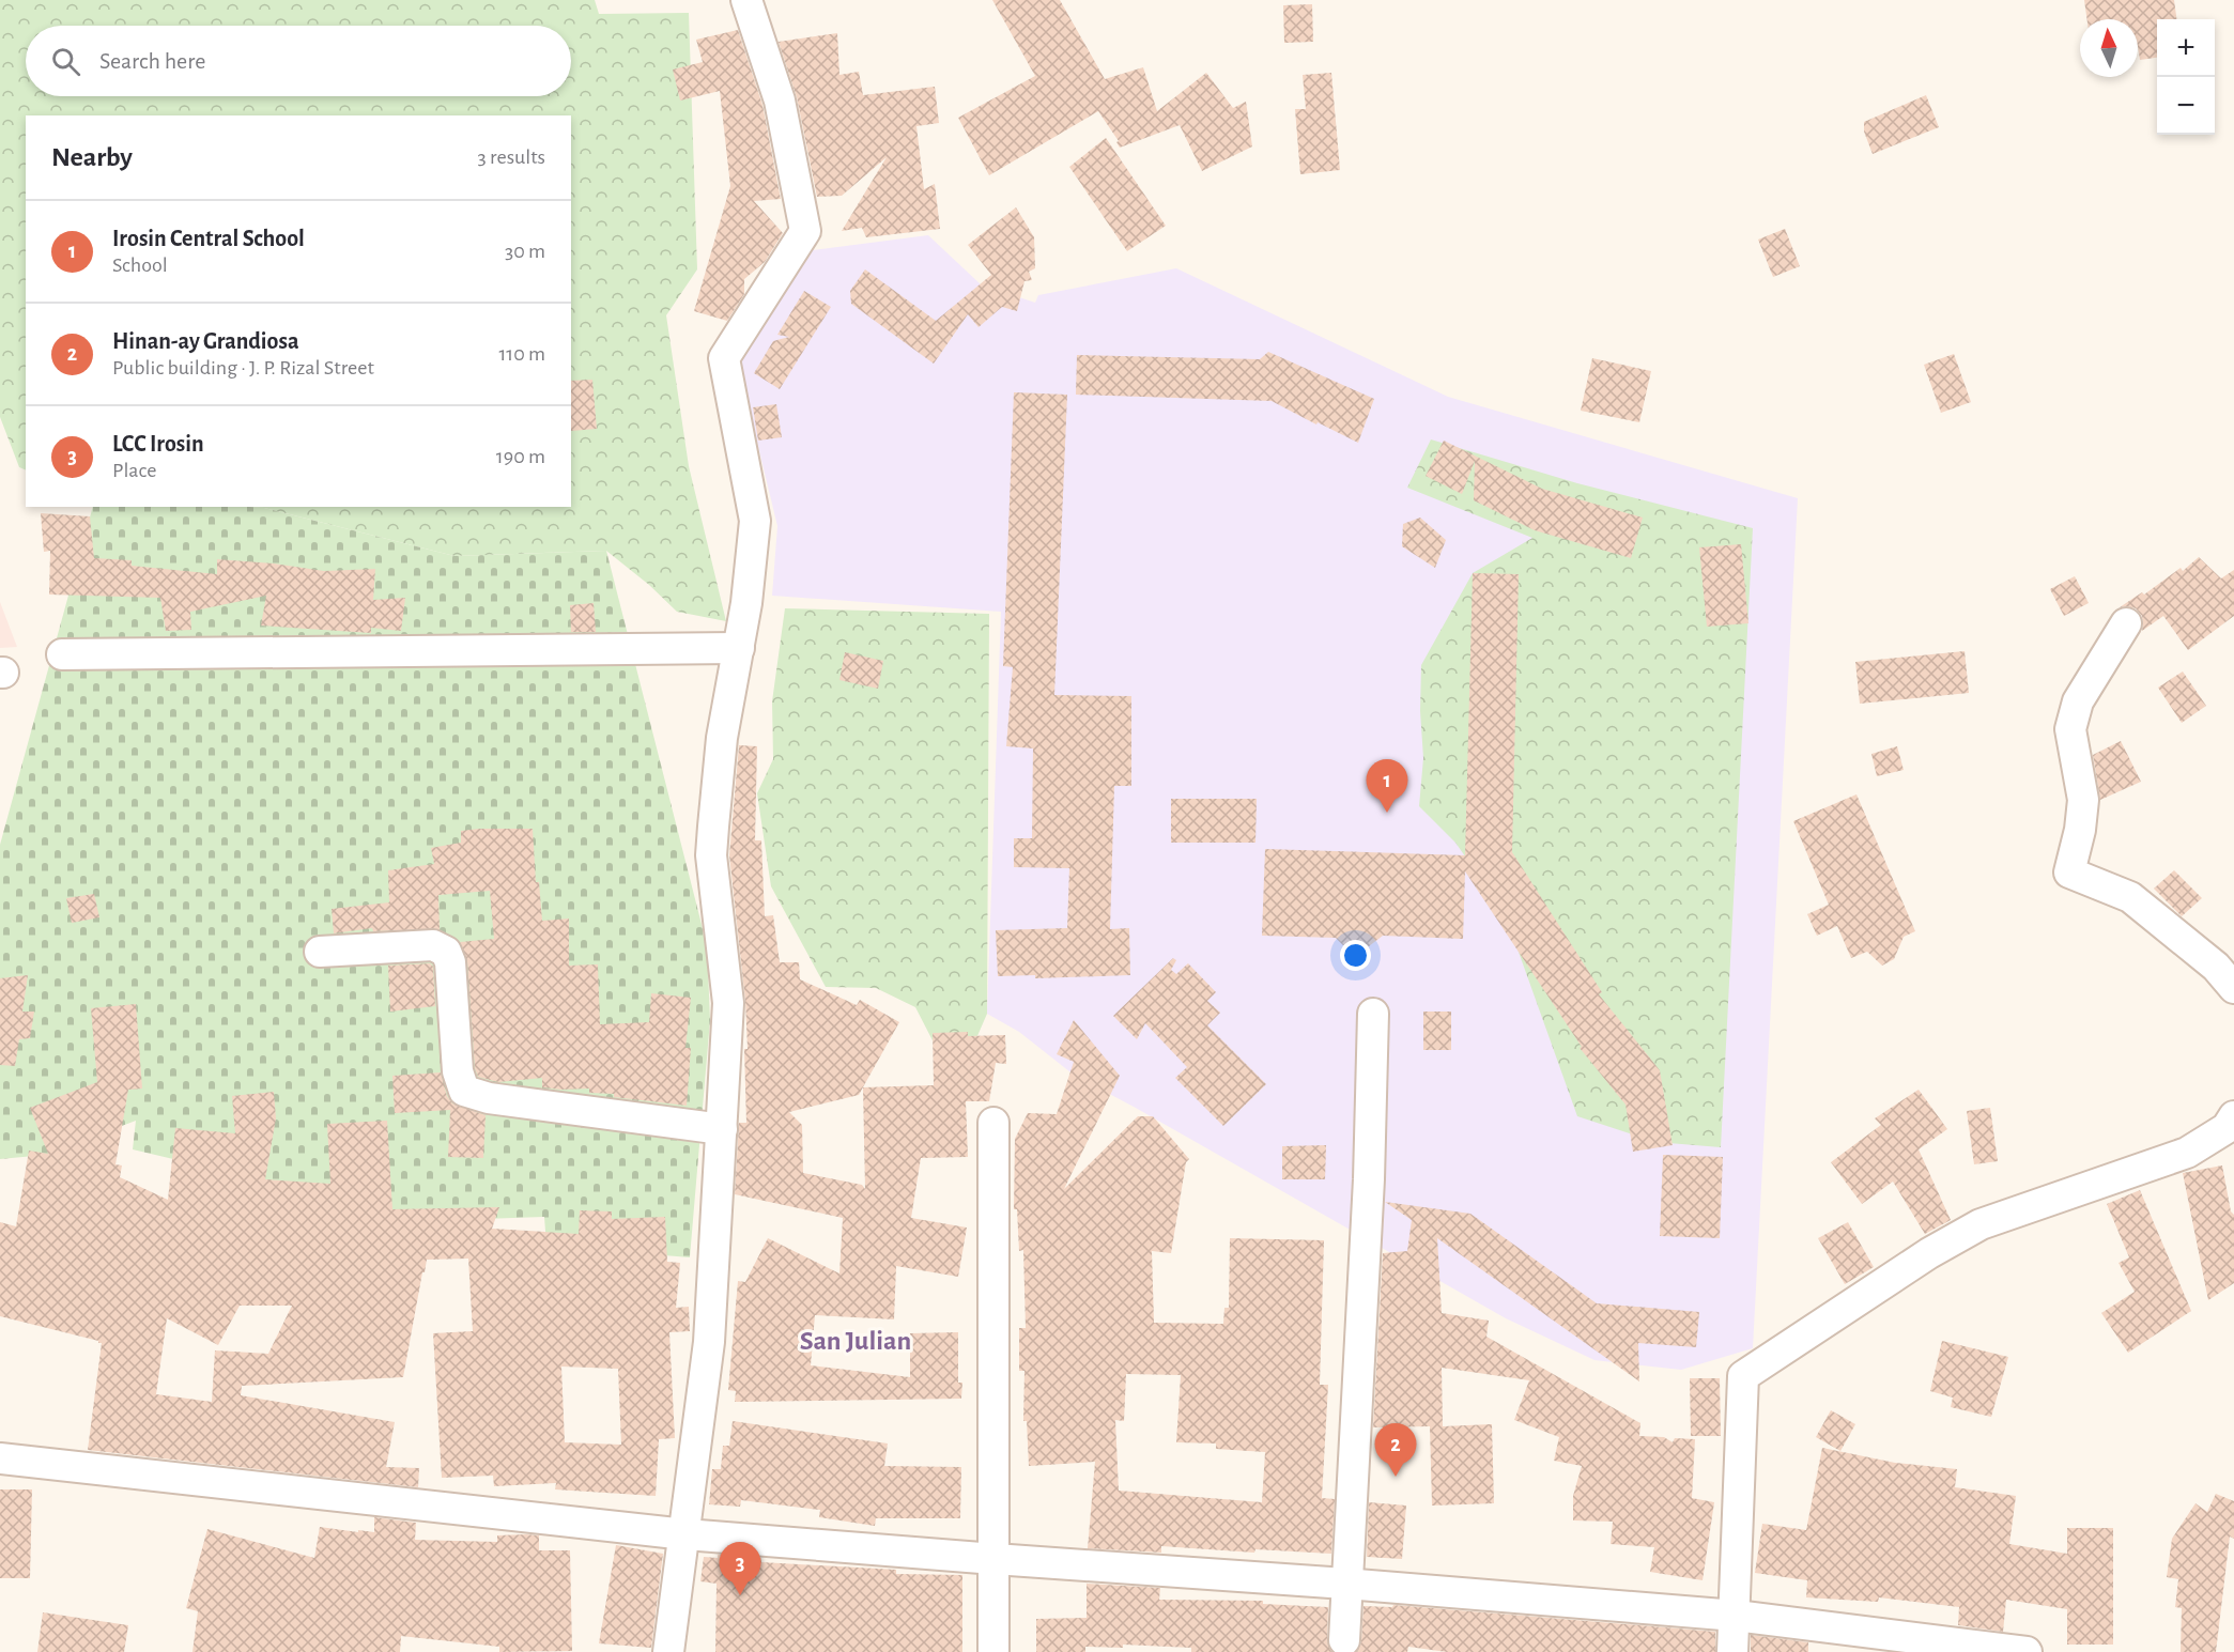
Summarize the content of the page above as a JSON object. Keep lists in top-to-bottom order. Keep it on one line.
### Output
{"districts":["San Julian"],"north":"top","page":{"map_buttons":["+","−"],"search":"Search here","heading":["Nearby","3 results"],"list":[{"mark":"1","name":"Irosin Central School","note":"School","value":"30 m"},{"mark":"2","name":"Hinan-ay Grandiosa","note":"Public building · J. P. Rizal Street","value":"110 m"},{"mark":"3","name":"LCC Irosin","note":"Place","value":"190 m"}],"pins":["1","2","3"]}}
